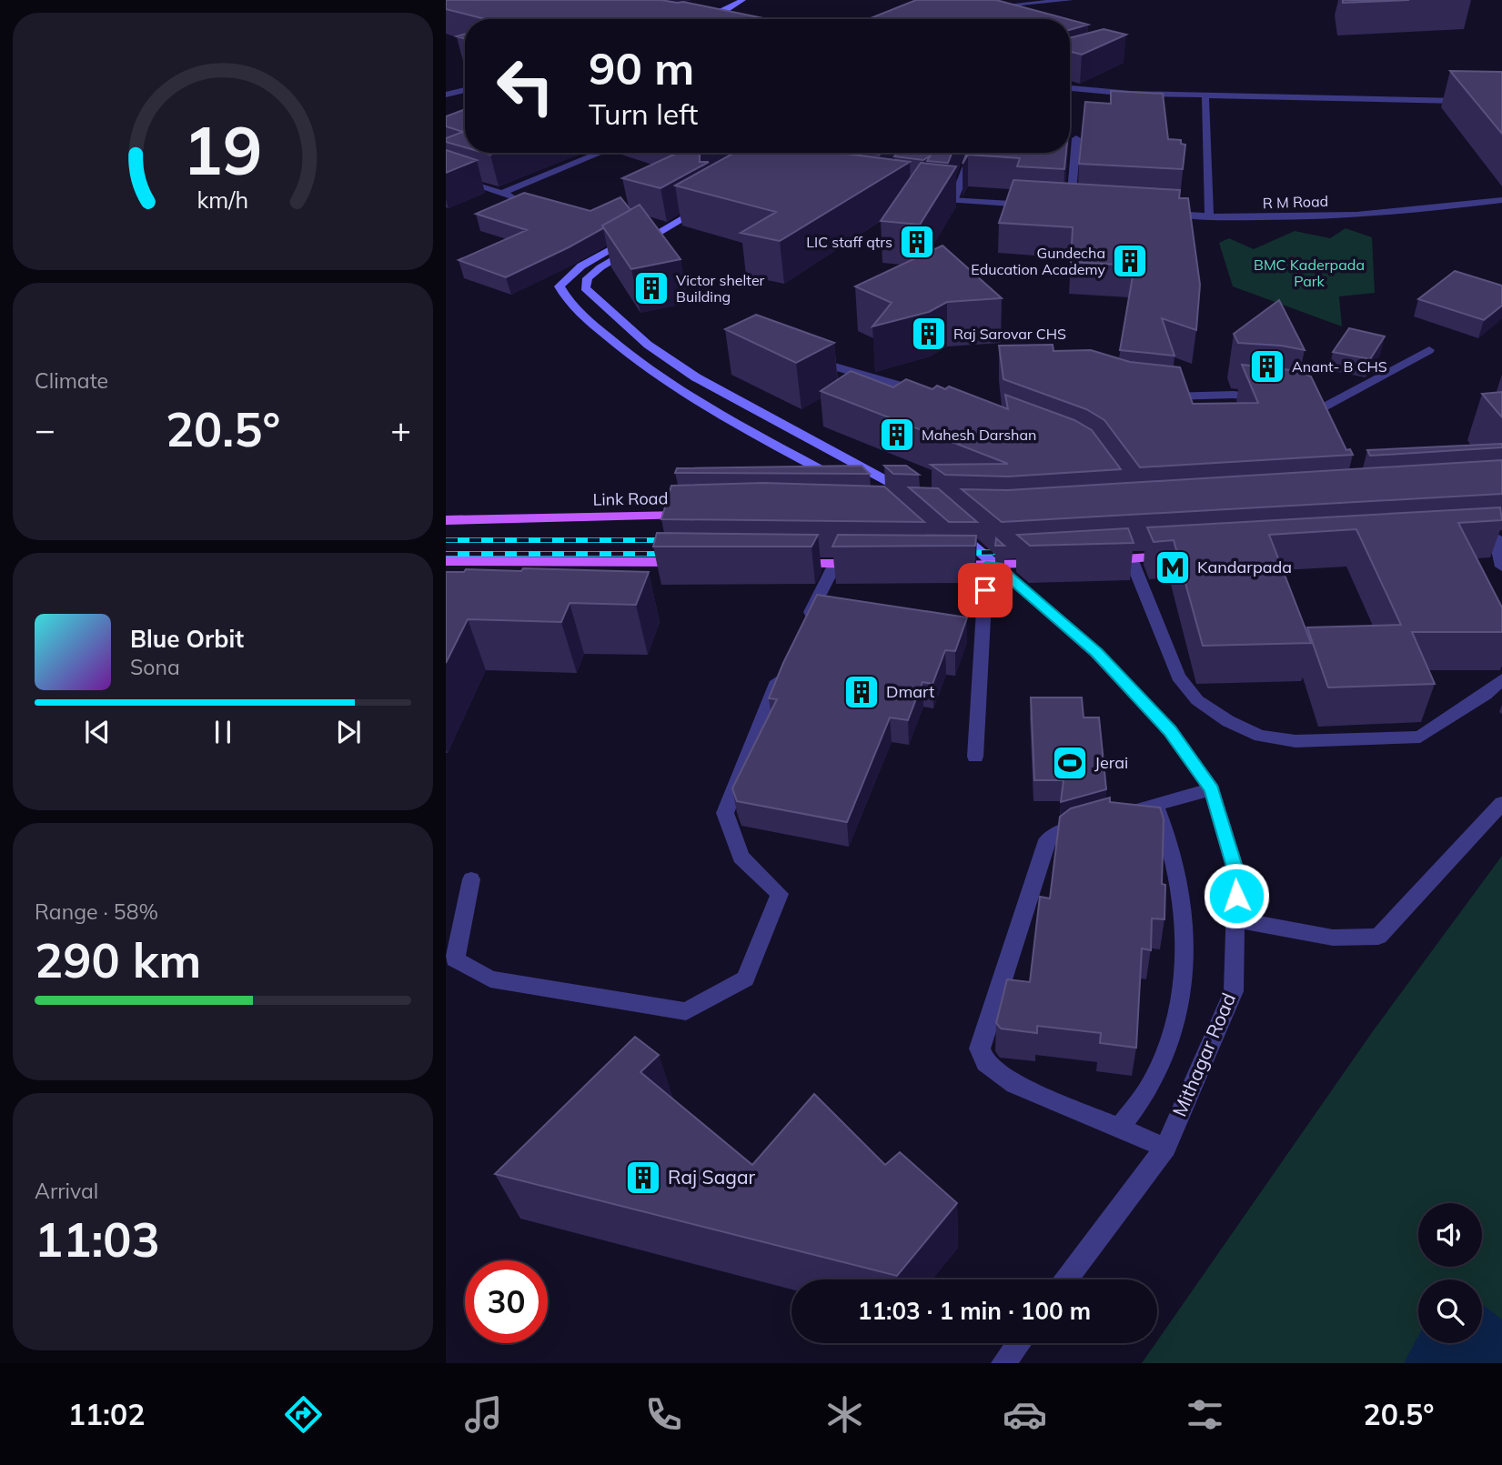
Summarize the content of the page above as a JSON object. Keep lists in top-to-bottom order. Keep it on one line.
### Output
{"streets":{"main road":["Link Road"],"street":["R M Road","Mithagar Road"]},"parks":["BMC Kaderpada Park"],"places":{"building":["LIC staff qtrs","Gundecha Education Academy","Victor shelter Building","Raj Sarovar CHS","Anant- B CHS","Mahesh Darshan","Dmart","Raj Sagar"],"metro station":["Kandarpada"],"sports":["Jerai"]},"page":{"turn":["90 m","Turn left"],"tile":["Climate",["Range · 58%","290 km"],["Arrival","11:03"]],"heat":["−","20.5°","+"],"song":["Blue Orbit","Sona"],"limit":"30","trip":"11:03 · 1 min · 100 m","tabs":["11:02","20.5°"],"gauge":["19","km/h"]}}
